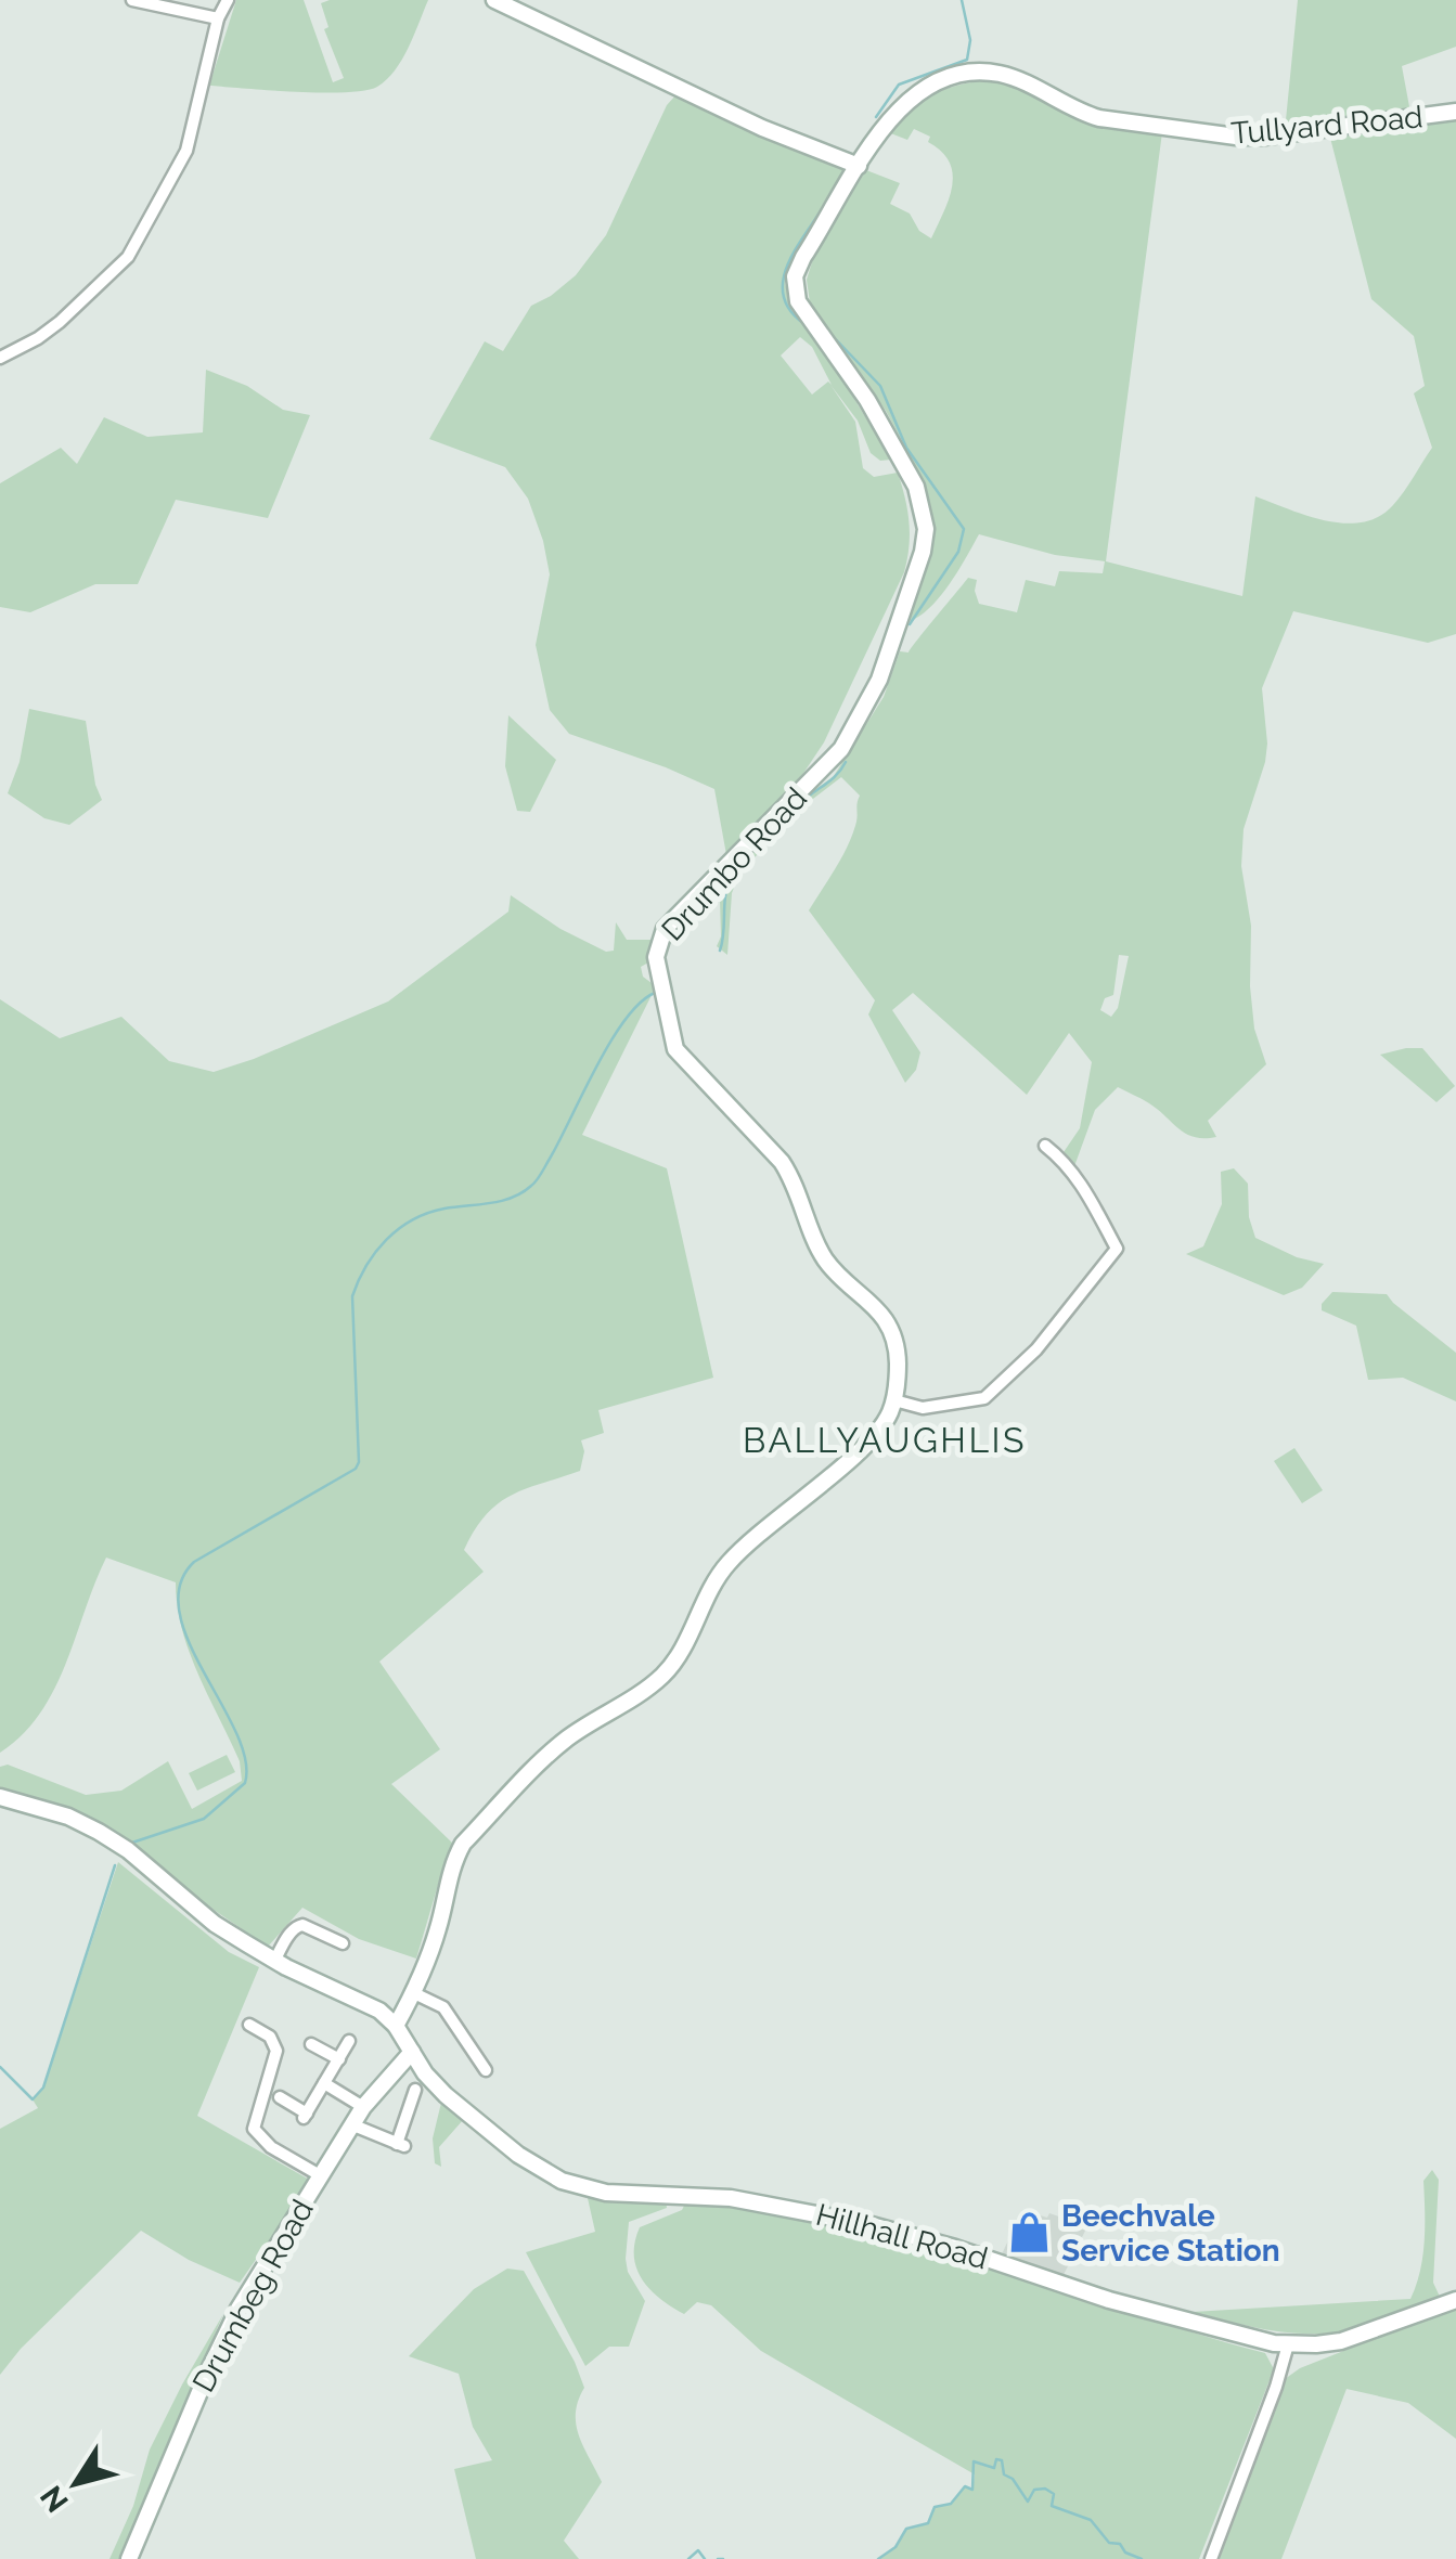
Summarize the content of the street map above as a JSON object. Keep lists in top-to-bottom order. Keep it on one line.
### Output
{"streets":{"street":["Tullyard Road","Drumbo Road","Hillhall Road","Drumbeg Road"]},"crossings":[["Tullyard Road","Drumbo Road"],["Hillhall Road","Drumbeg Road"]],"districts":["BALLYAUGHLIS"],"places":{"shop":["Beechvale Service Station"]},"north":"bottom left"}
